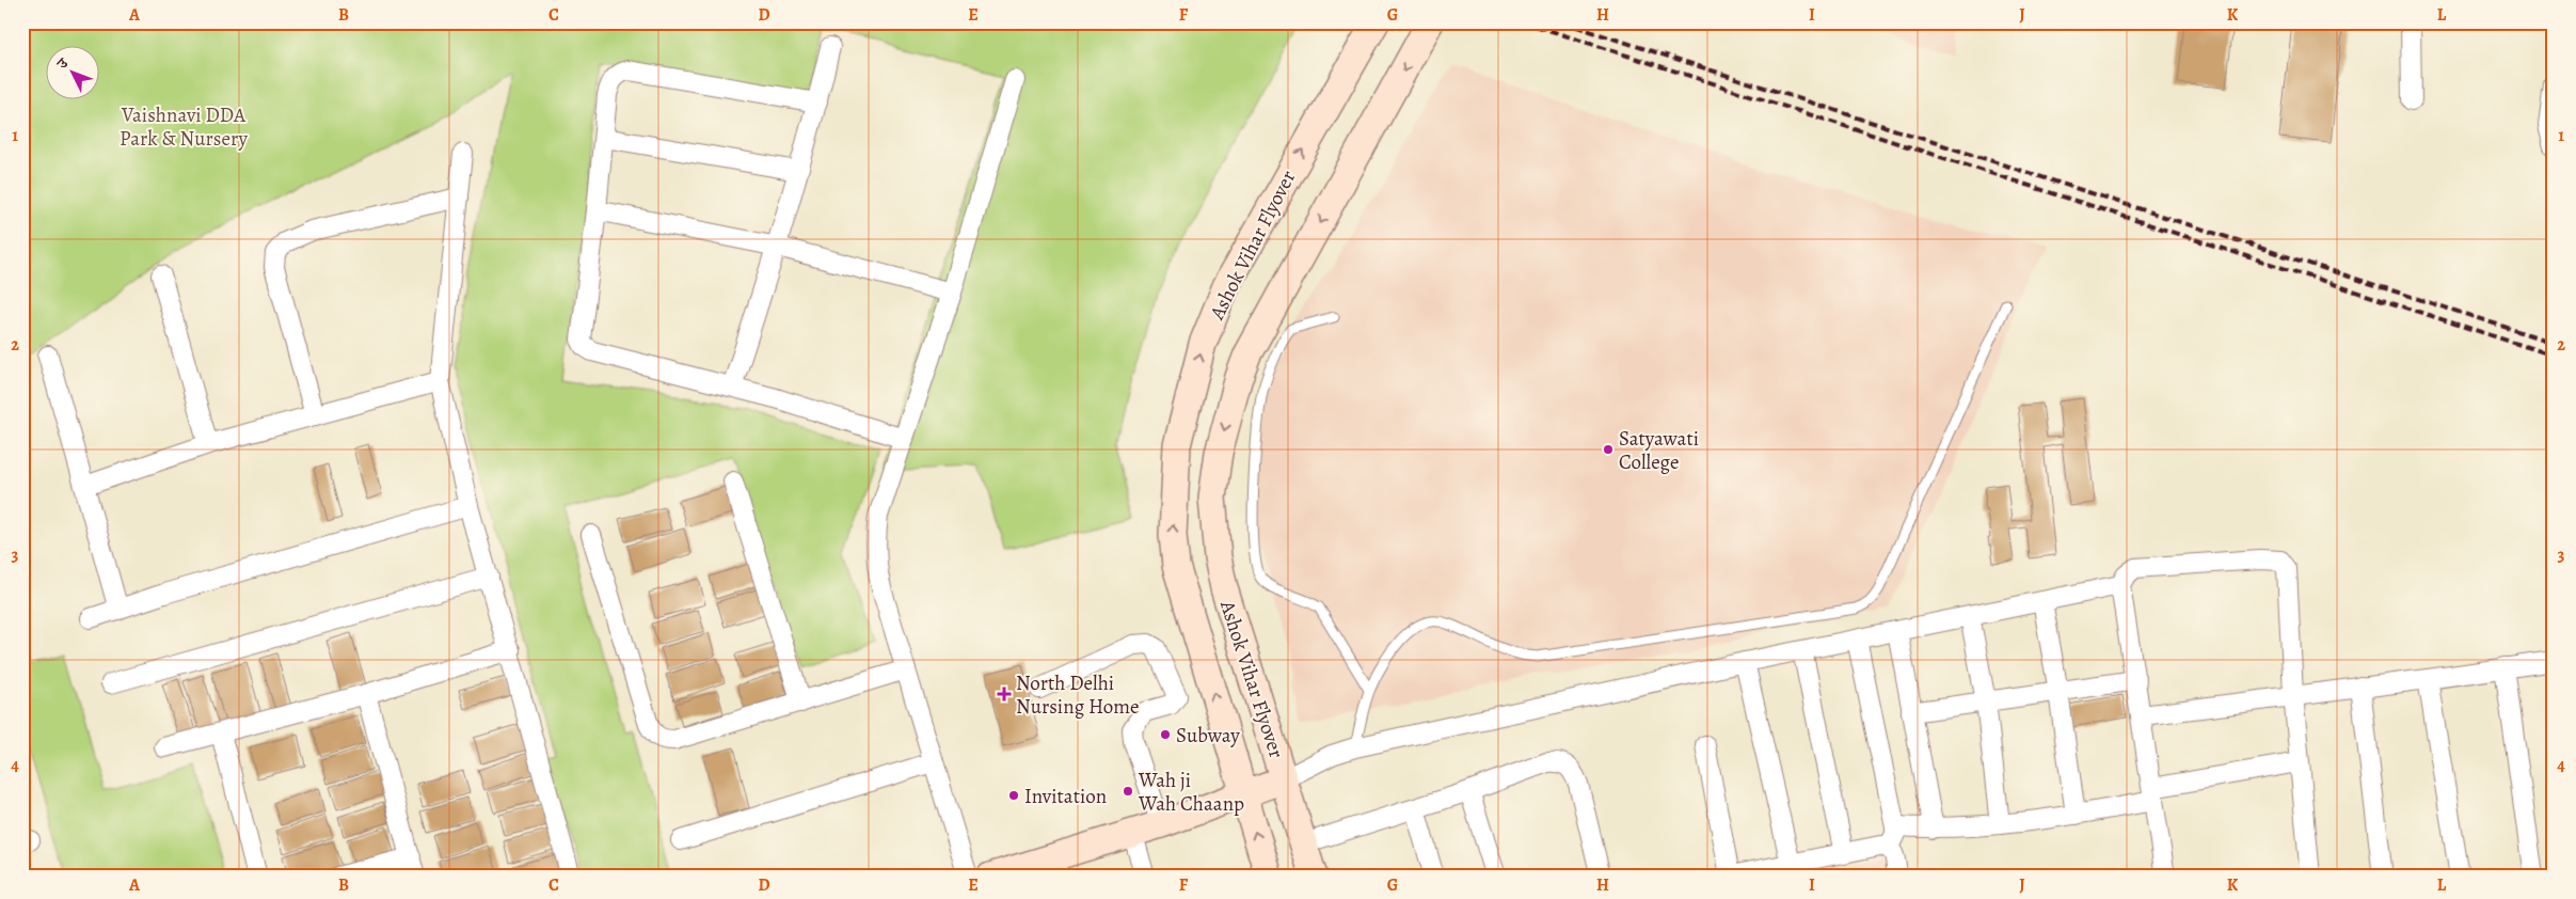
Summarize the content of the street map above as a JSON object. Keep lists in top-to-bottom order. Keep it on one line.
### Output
{"streets":{"main road":["Ashok Vihar Flyover"]},"parks":["Vaishnavi DDA Park & Nursery"],"places":{"other":["Satyawati College","Subway","Wah ji Wah Chaanp","Invitation"],"health":["North Delhi Nursing Home"]},"north":"top left","grid":{"columns":["A","B","C","D","E","F","G","H","I","J","K","L"],"rows":["1","2","3","4"]}}
